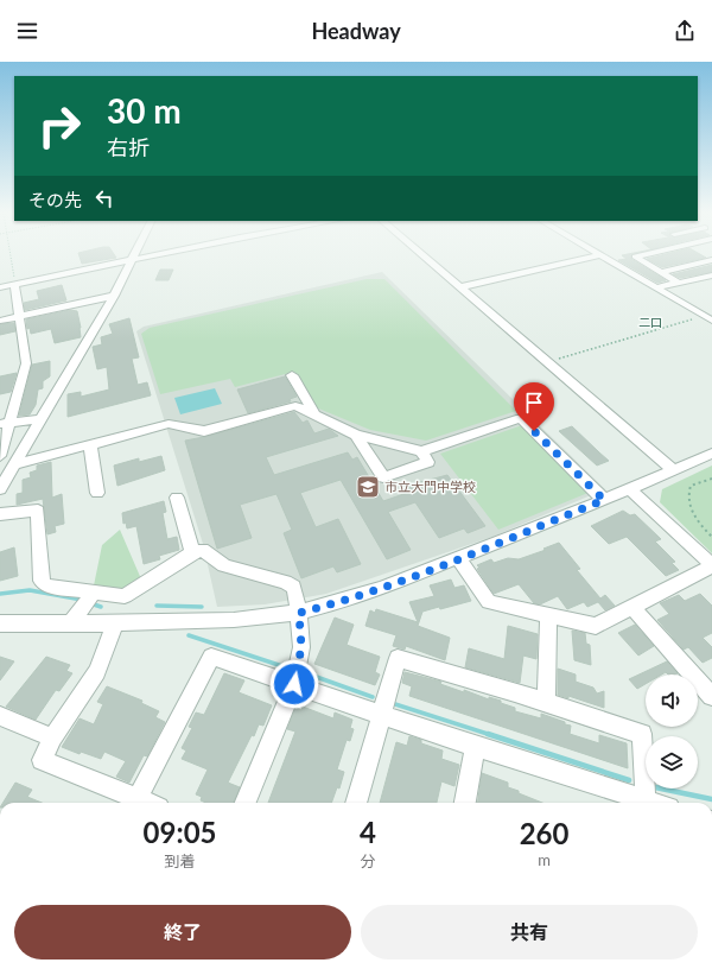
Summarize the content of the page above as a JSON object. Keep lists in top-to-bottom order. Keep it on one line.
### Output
{"districts":["二口"],"places":{"school or university":["市立大門中学校"]},"page":{"header":"Headway","turn":["30 m","右折"],"then":"その先","eta":["09:05","到着","4","分","260","m"],"buttons":["終了","共有"]}}
